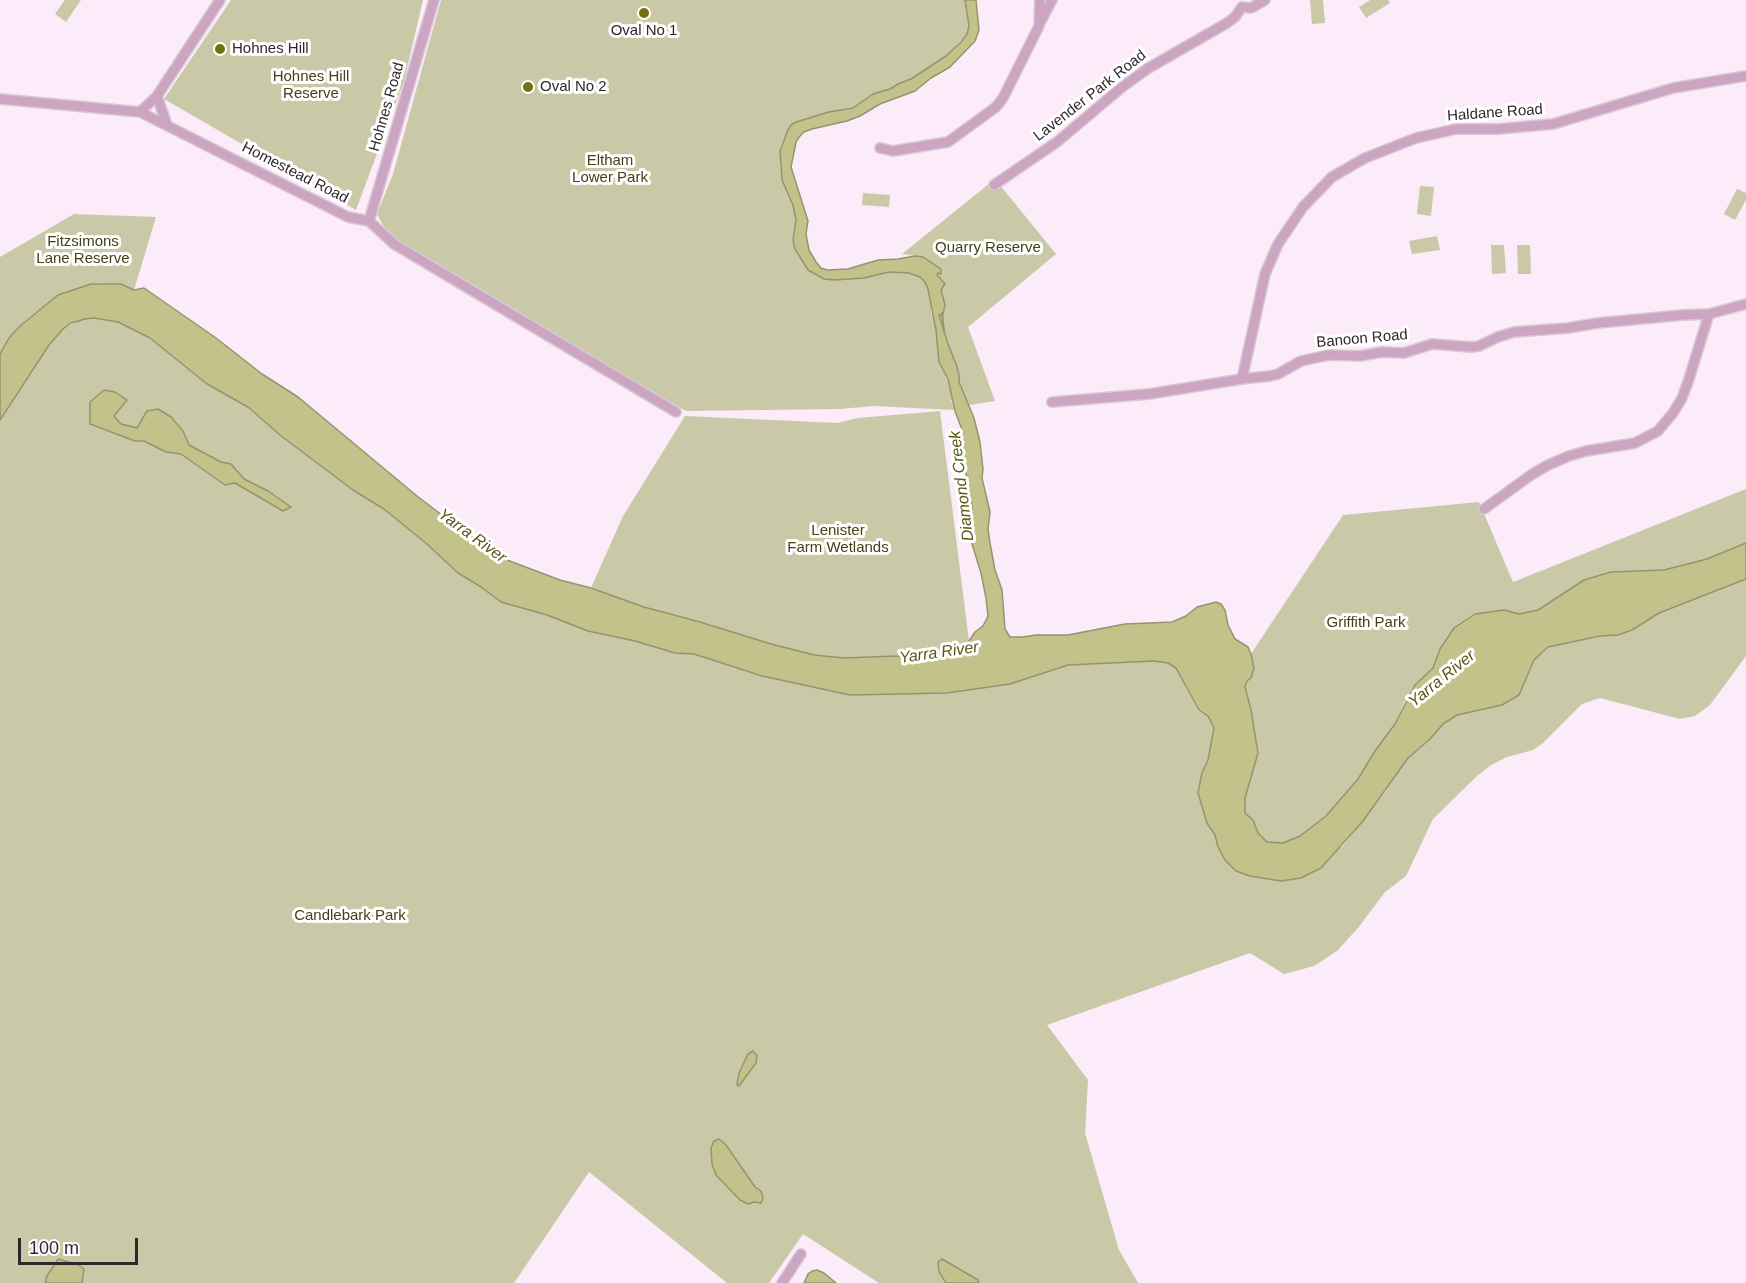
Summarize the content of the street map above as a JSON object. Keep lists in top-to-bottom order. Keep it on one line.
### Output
{"streets":{"street":["Lavender Park Road","Hohnes Road","Haldane Road","Homestead Road","Banoon Road"]},"crossings":[["Hohnes Road","Homestead Road"],["Haldane Road","Banoon Road"]],"water":["Diamond Creek","Yarra River"],"parks":["Hohnes Hill Reserve","Eltham Lower Park","Fitzsimons Lane Reserve","Quarry Reserve","Lenister Farm Wetlands","Griffith Park","Candlebark Park"],"places":["Oval No 1","Hohnes Hill","Oval No 2"],"scale_bar":"100 m"}
